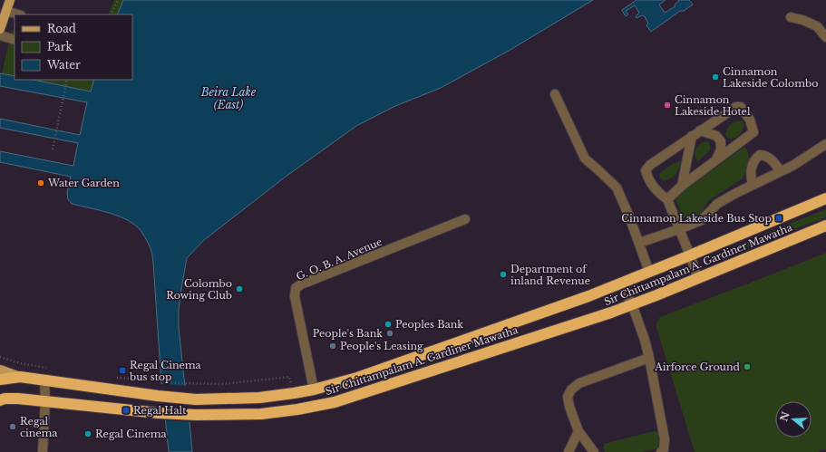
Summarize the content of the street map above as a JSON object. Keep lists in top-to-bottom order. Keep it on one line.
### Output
{"streets":{"highway":["Sir Chittampalam A. Gardiner Mawatha"],"street":["G. O. B. A. Avenue"]},"crossings":[["G. O. B. A. Avenue","Sir Chittampalam A. Gardiner Mawatha"]],"water":["Beira Lake (East)"],"places":{"other":["Cinnamon Lakeside Colombo","Cinnamon Lakeside Hotel","Water Garden","Department of inland Revenue","Colombo Rowing Club","Peoples Bank","People's Bank","People's Leasing","Airforce Ground","Regal cinema","Regal Cinema"],"transit":["Cinnamon Lakeside Bus Stop","Regal Cinema bus stop","Regal Halt"]},"legend":["Road","Park","Water"],"north":"left"}
